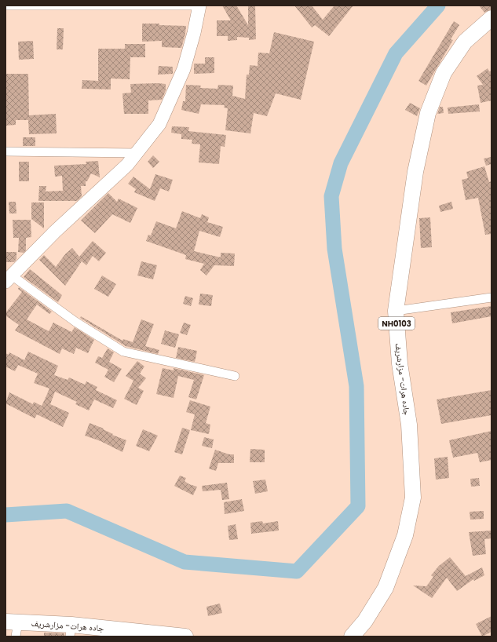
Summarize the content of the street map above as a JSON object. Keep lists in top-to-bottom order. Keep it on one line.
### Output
{"streets":{"highway":["NH0103","جاده هرات- مزارشریف"]}}
